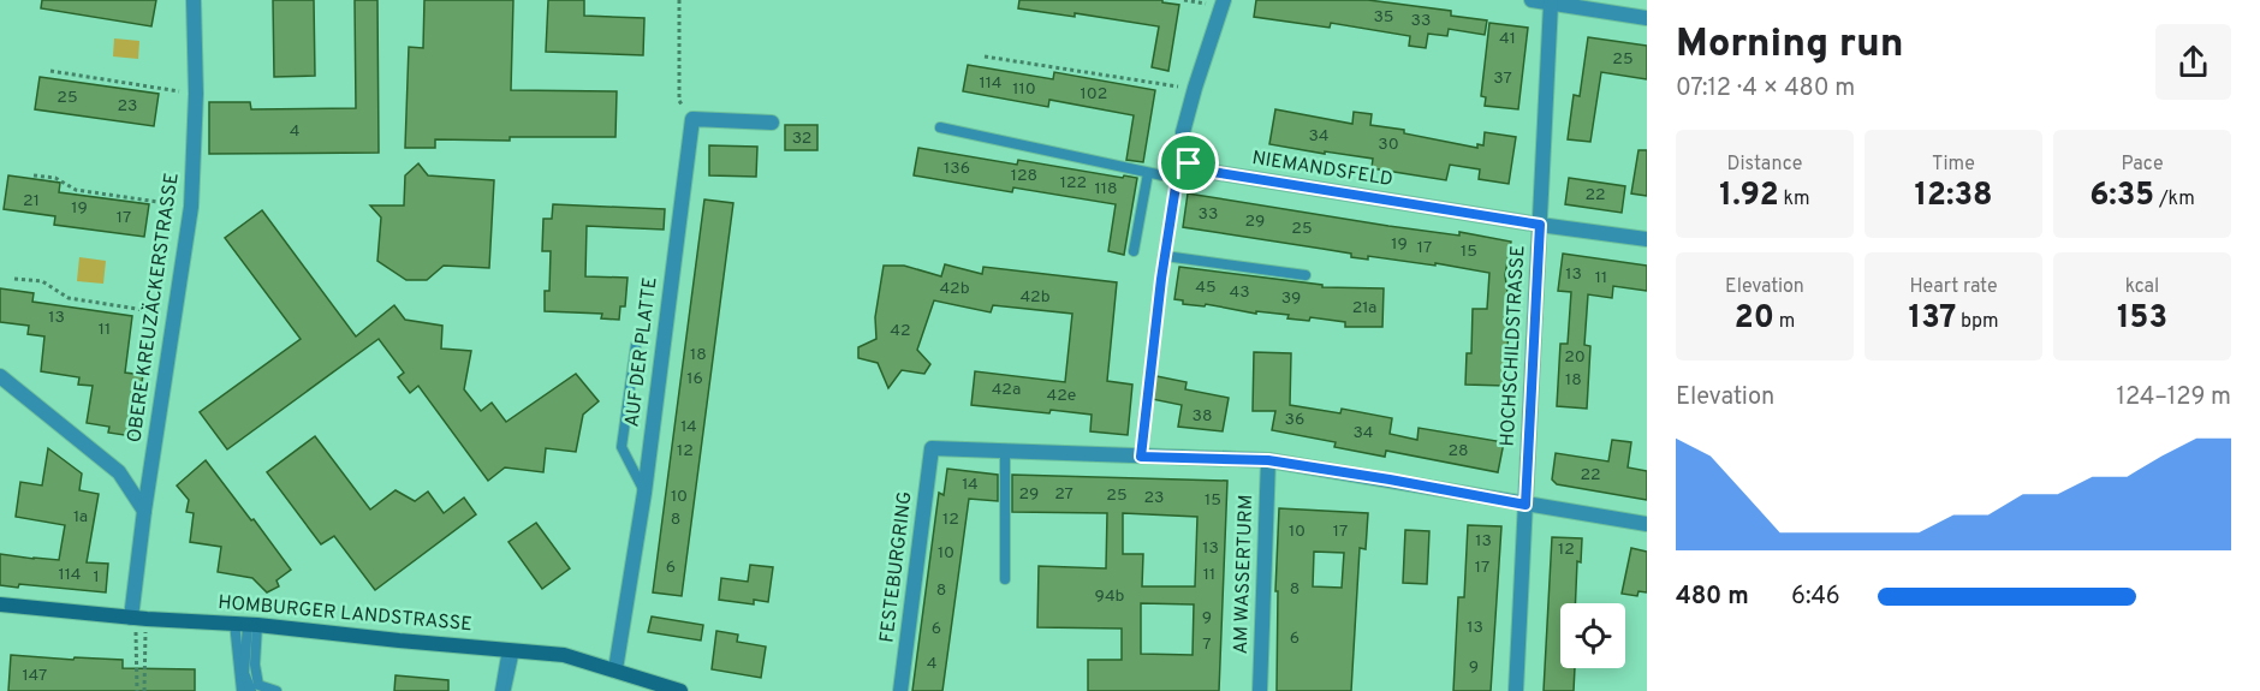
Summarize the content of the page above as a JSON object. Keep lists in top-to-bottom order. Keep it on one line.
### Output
{"streets":{"street":["NIEMANDSFELD","OBERE KREUZÄCKERSTRASSE","HOCHSCHILDSTRASSE","AUF DER PLATTE","FESTEBURGRING","AM WASSERTURM","HOMBURGER LANDSTRASSE"]},"crossings":[["NIEMANDSFELD","HOCHSCHILDSTRASSE"],["OBERE KREUZÄCKERSTRASSE","HOMBURGER LANDSTRASSE"],["AUF DER PLATTE","HOMBURGER LANDSTRASSE"]],"house_numbers":["35","33","41","25","37","114","110","102","25","23","4","34","32","30","136","128","122","118","22","21","19","33","17","29","25","19","17","15","13","11","45","42b","43","42b","39","21a","13","11","42","18","20","16","18","42a","42e","38","36","14","34","12","28","22","14","29","27","25","10","23","15","1a","8","12","10","17","13","13","12","10","6","17","114","11","1","8","8","94b","9","13","6","6","7","4","9","147"],"page":{"heading":["Morning run","07:12 · 4 × 480 m"],"stats":[["Distance","1.92 km"],["Time","12:38"],["Pace","6:35 /km"],["Elevation","20 m"],["Heart rate","137 bpm"],["kcal","153"]],"chart":["Elevation","124–129 m"],"list":[{"name":"480 m","note":"6:46"}]}}
